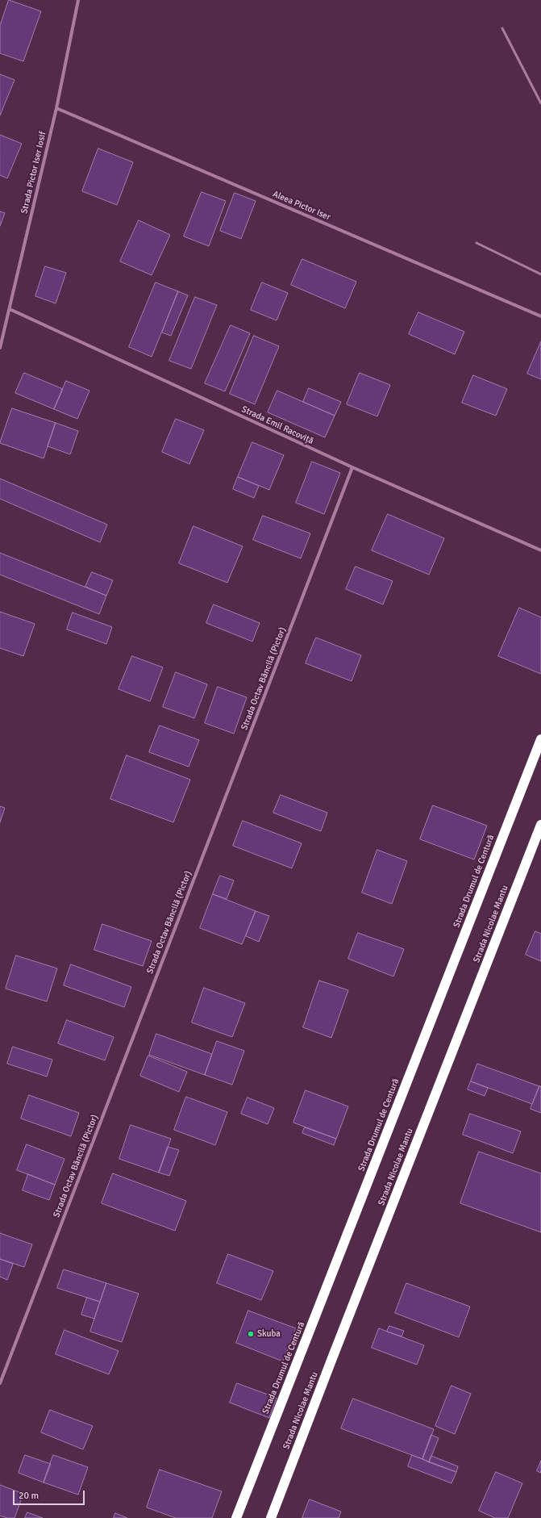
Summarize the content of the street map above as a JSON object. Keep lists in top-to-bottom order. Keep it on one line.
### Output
{"streets":{"highway":["Strada Drumul de Centură","Strada Nicolae Mantu"],"street":["Strada Pictor Iser Iosif","Aleea Pictor Iser","Strada Emil Racoviță","Strada Octav Băncilă (Pictor)"]},"crossings":[["Strada Pictor Iser Iosif","Aleea Pictor Iser"],["Strada Pictor Iser Iosif","Strada Emil Racoviță"],["Strada Emil Racoviță","Strada Octav Băncilă (Pictor)"]],"places":["Skuba"],"scale_bar":"20 m"}
